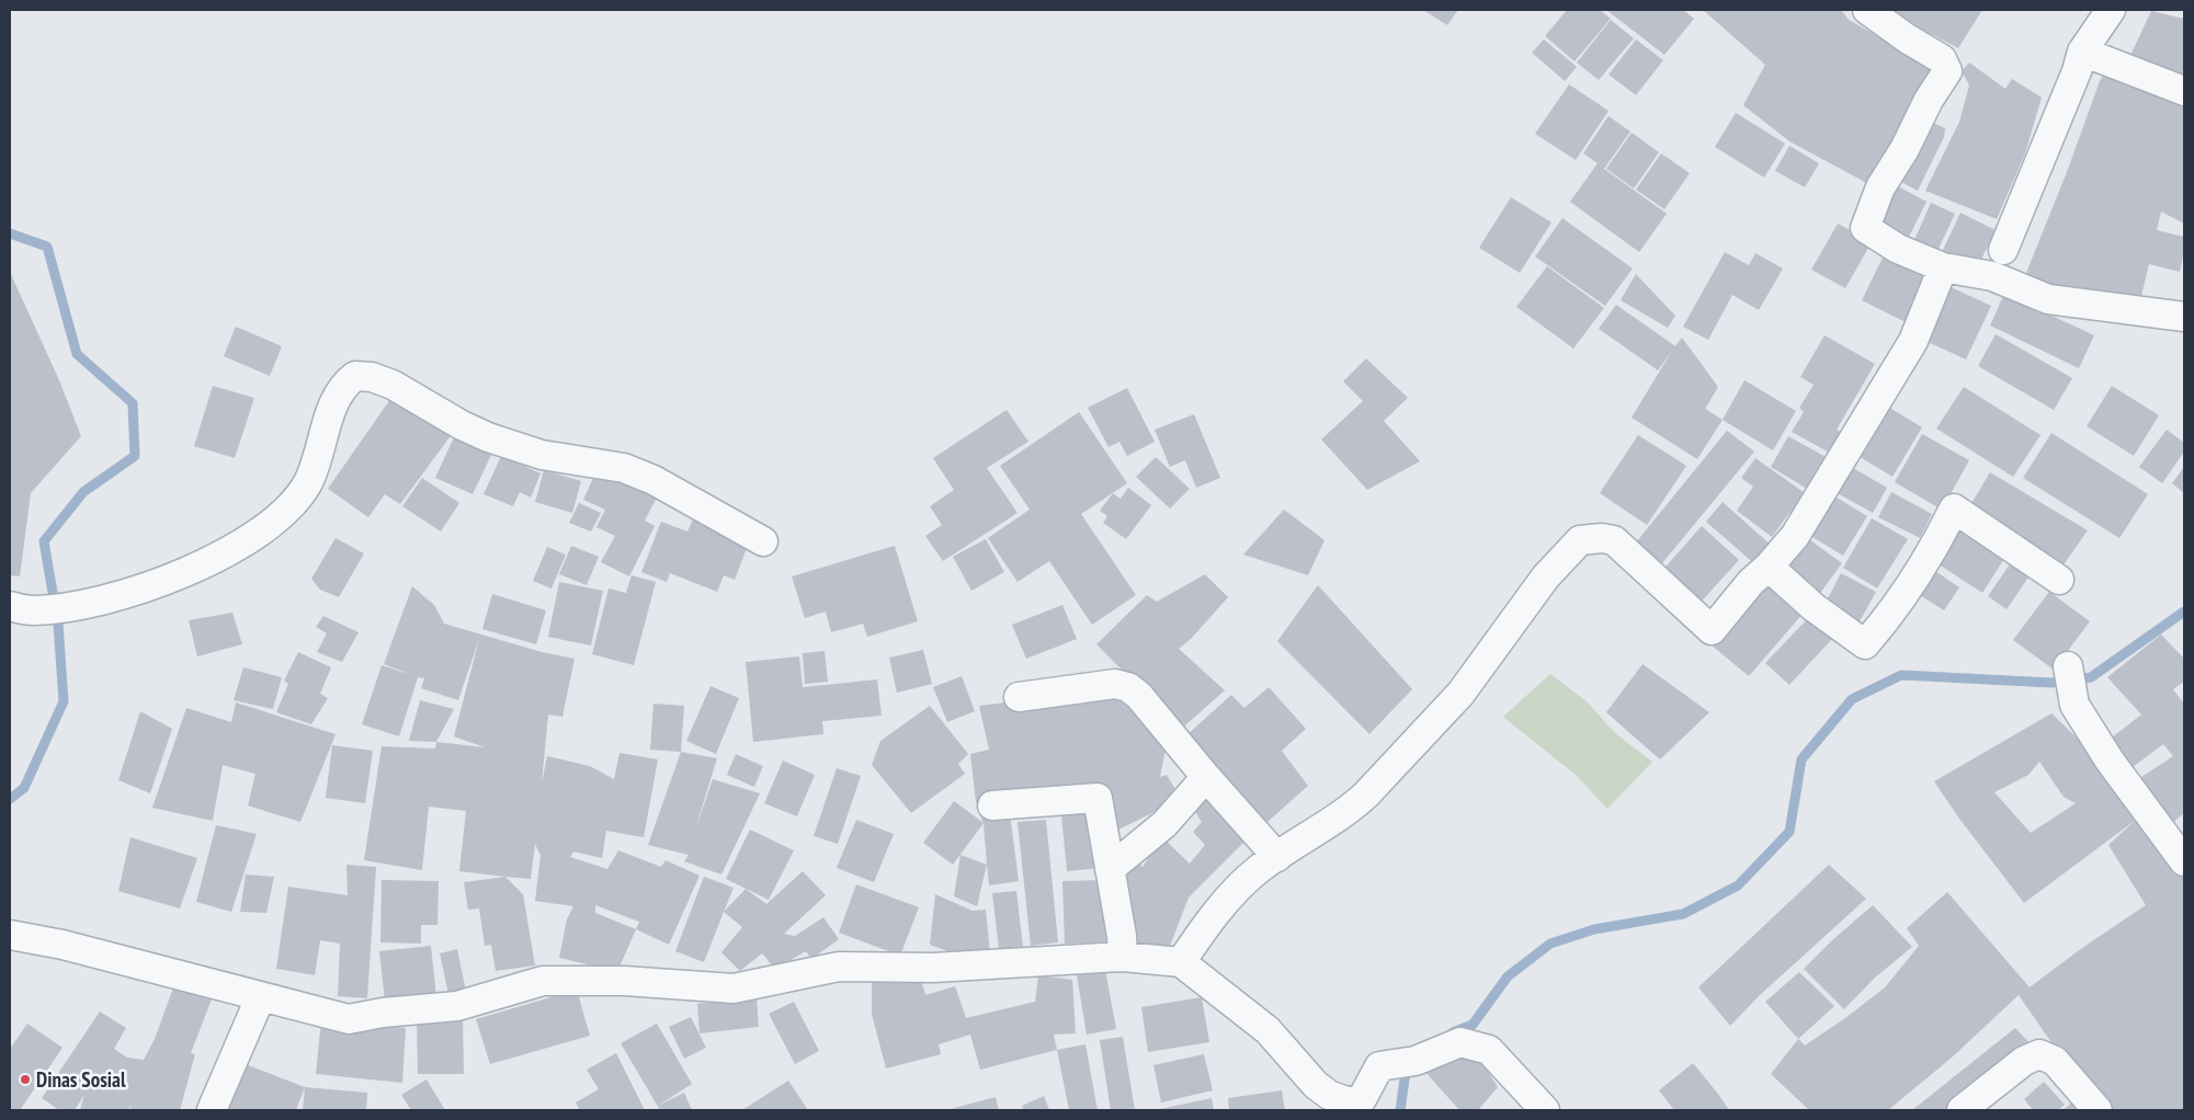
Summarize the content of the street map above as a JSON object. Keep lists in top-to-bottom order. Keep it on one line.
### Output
{"places":["Dinas Sosial"]}
